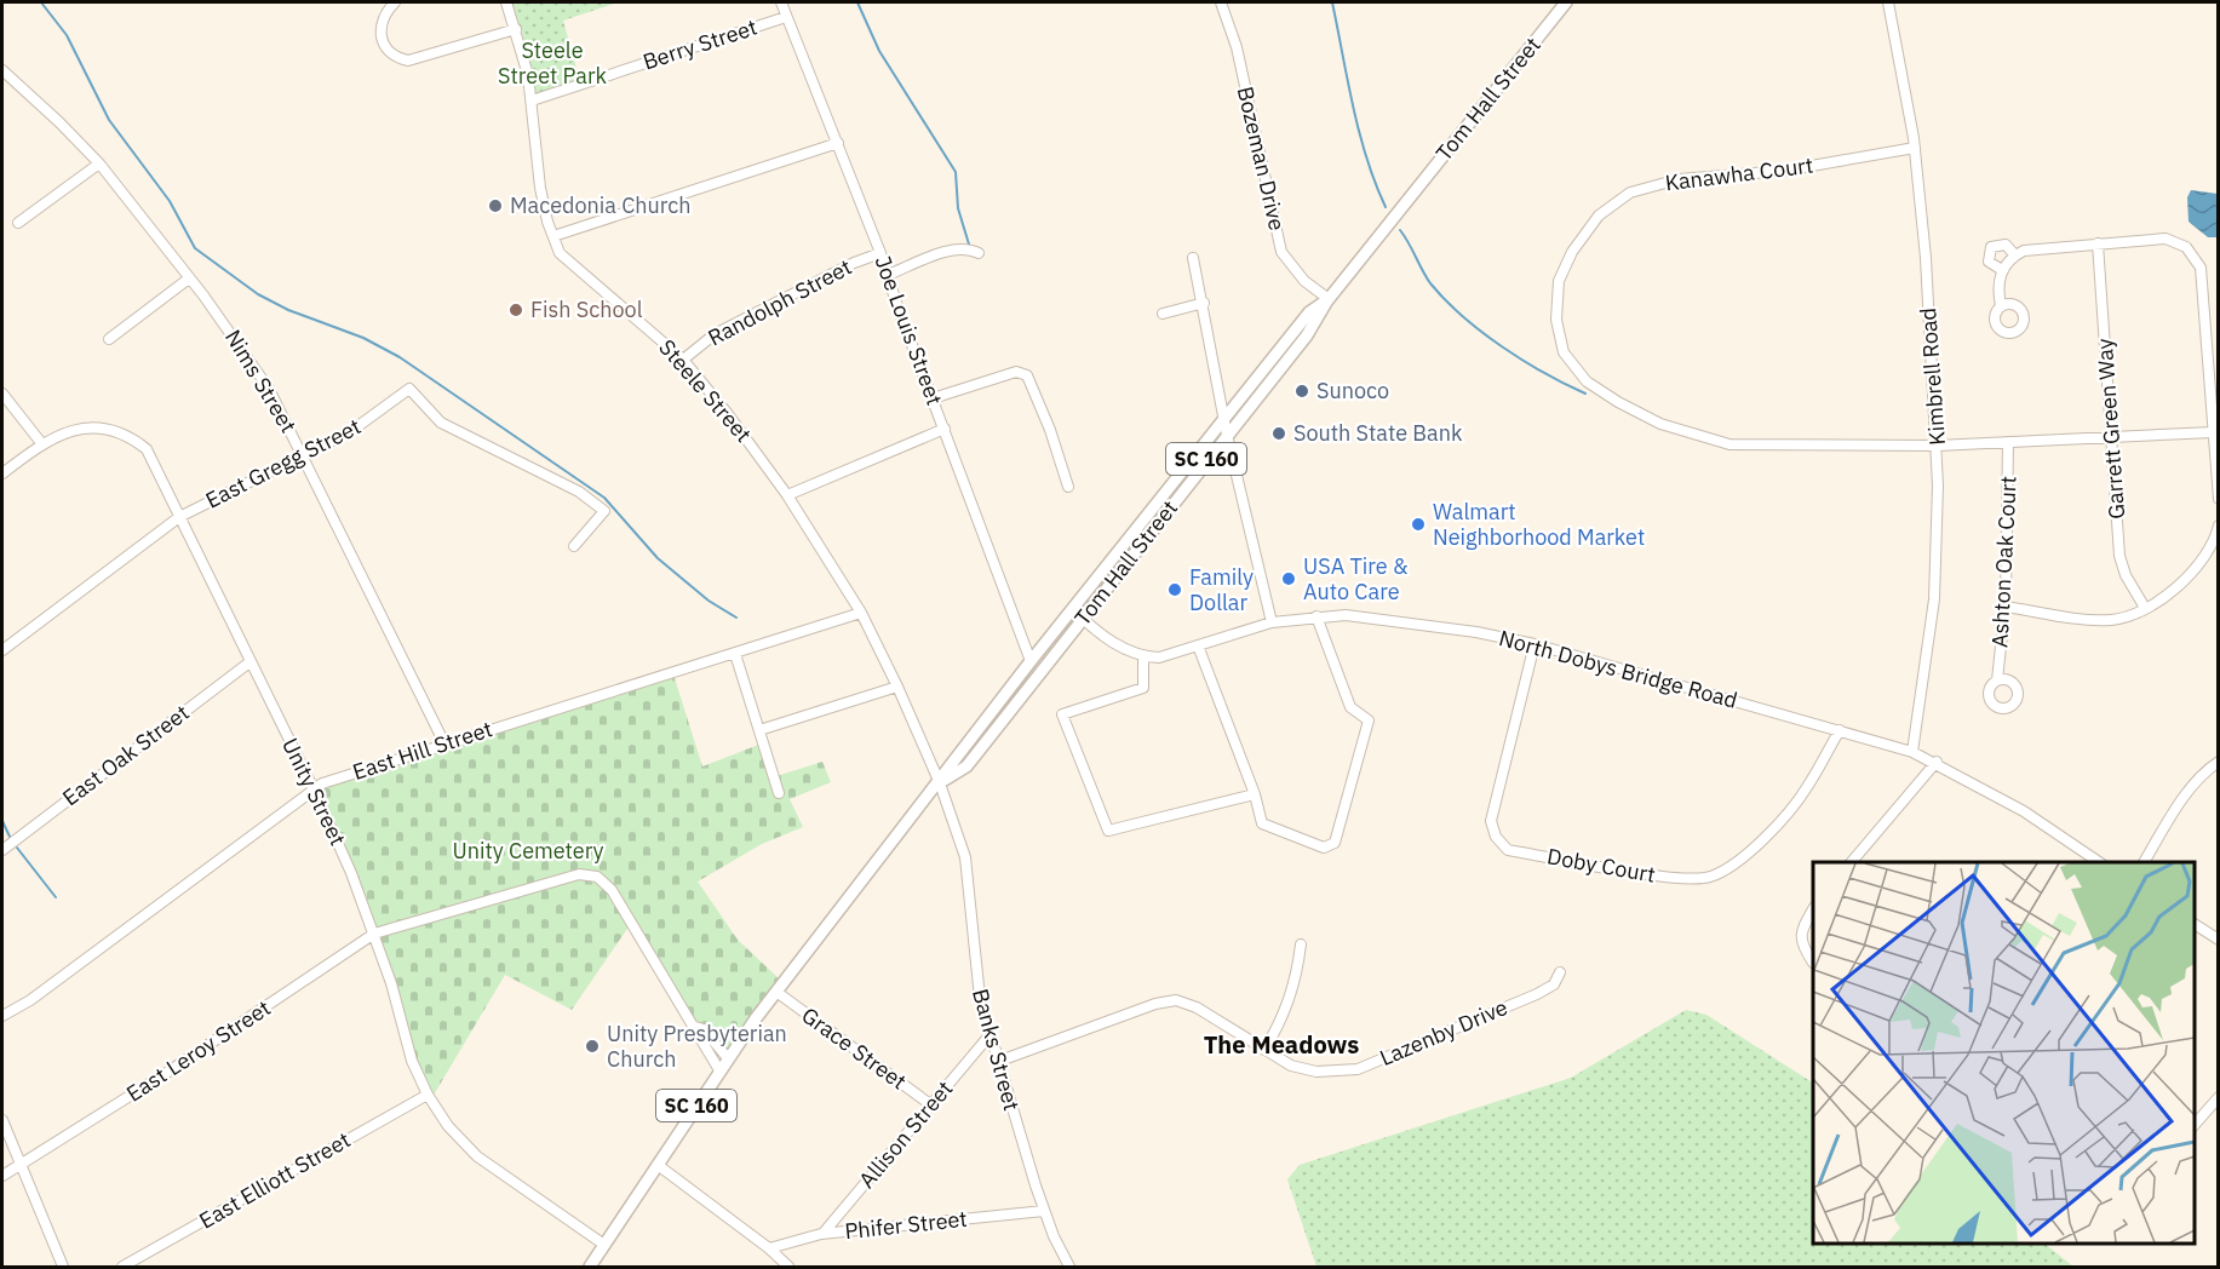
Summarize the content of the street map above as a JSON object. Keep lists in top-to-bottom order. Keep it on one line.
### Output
{"streets":{"main road":["Tom Hall Street","SC 160"],"street":["Berry Street","Bozeman Drive","Kanawha Court","Randolph Street","Joe Louis Street","Kimbrell Road","Nims Street","Steele Street","Garrett Green Way","East Gregg Street","Ashton Oak Court","North Dobys Bridge Road","East Hill Street","East Oak Street","Unity Street","Doby Court","Lazenby Drive","Grace Street","Banks Street","East Leroy Street","Allison Street","East Elliott Street","Phifer Street"]},"crossings":[["Berry Street","Joe Louis Street"],["Berry Street","Steele Street"],["Tom Hall Street","Bozeman Drive"],["Tom Hall Street","Joe Louis Street"],["Tom Hall Street","Steele Street"],["Tom Hall Street","Unity Street"],["Tom Hall Street","Grace Street"],["Tom Hall Street","Banks Street"],["Tom Hall Street","East Leroy Street"],["Kanawha Court","Kimbrell Road"],["Kanawha Court","Garrett Green Way"],["Kanawha Court","Ashton Oak Court"],["Randolph Street","Joe Louis Street"],["Randolph Street","Steele Street"],["Kimbrell Road","North Dobys Bridge Road"],["Nims Street","East Gregg Street"],["Nims Street","East Hill Street"],["Steele Street","East Hill Street"],["Steele Street","Banks Street"],["East Gregg Street","Unity Street"],["North Dobys Bridge Road","Doby Court"],["East Hill Street","Unity Street"],["East Oak Street","Unity Street"],["Unity Street","East Leroy Street"],["Unity Street","East Elliott Street"],["Lazenby Drive","Banks Street"],["Grace Street","Allison Street"],["Banks Street","Allison Street"],["Banks Street","Phifer Street"],["Allison Street","Phifer Street"]],"districts":["The Meadows"],"parks":["Steele Street Park","Unity Cemetery"],"places":["Macedonia Church","Fish School","Sunoco","South State Bank","Walmart Neighborhood Market","USA Tire & Auto Care","Family Dollar","Unity Presbyterian Church"]}
